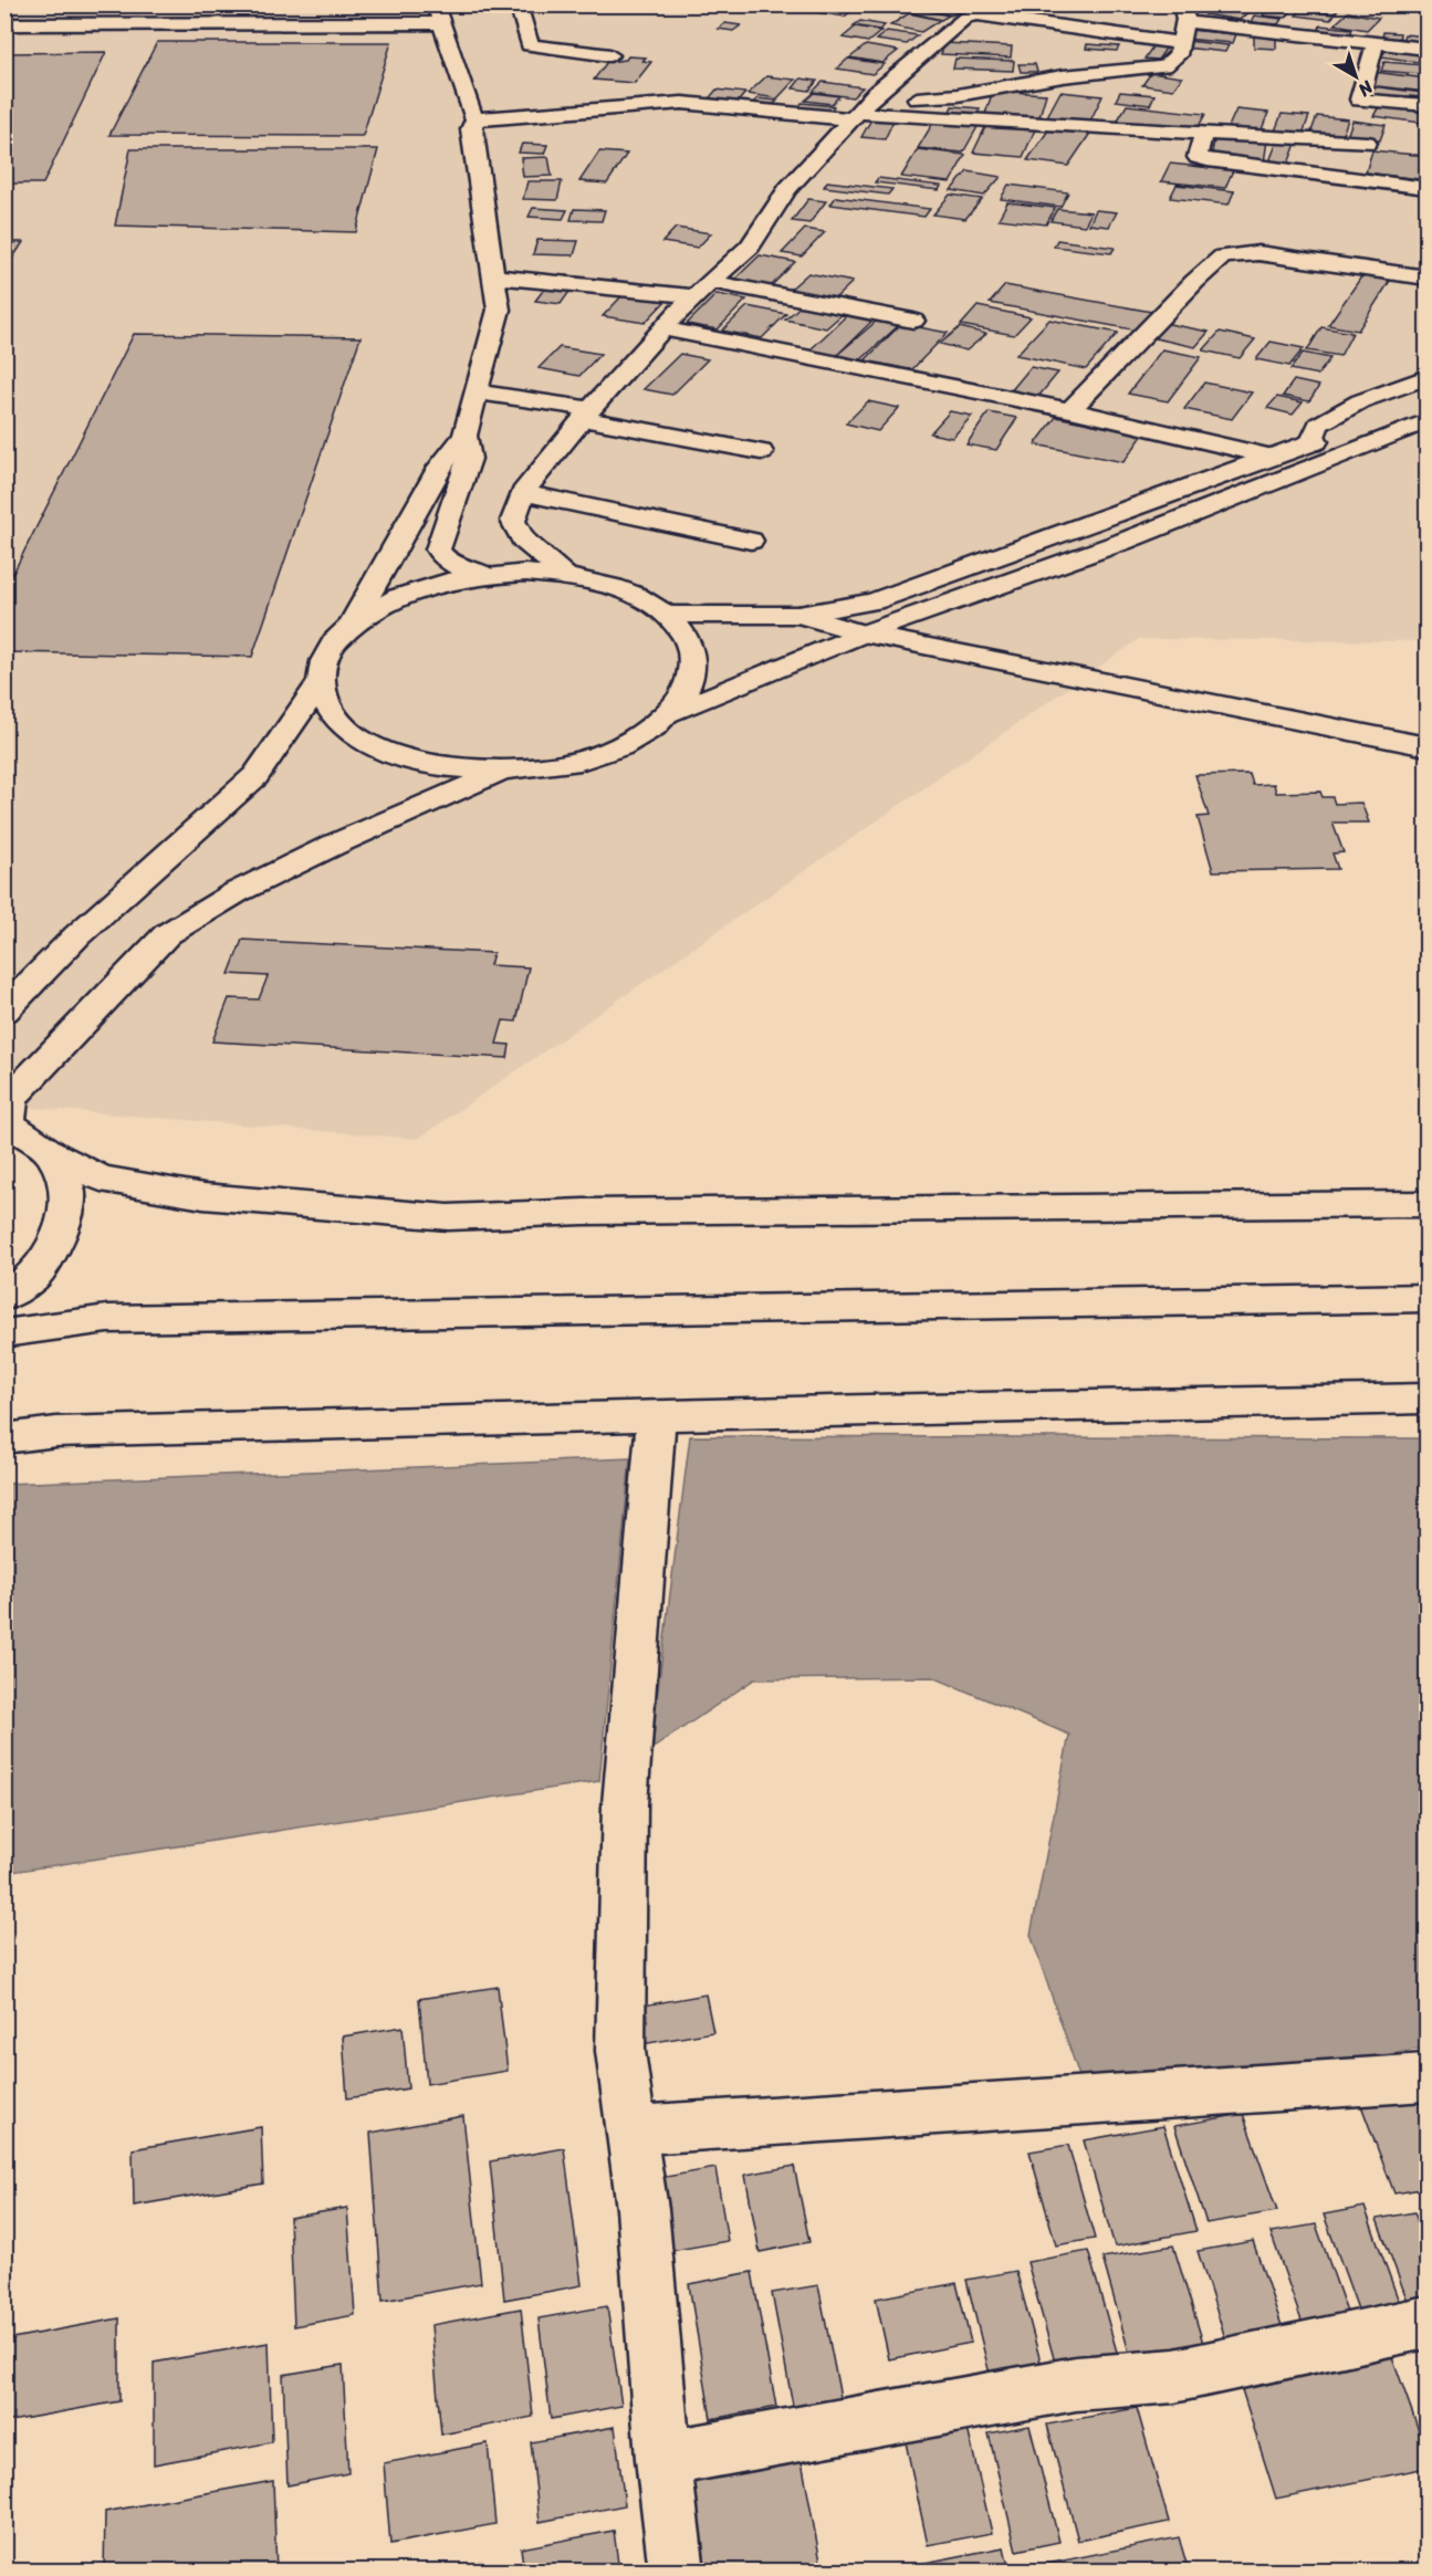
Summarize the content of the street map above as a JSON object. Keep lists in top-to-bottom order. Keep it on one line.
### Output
{"north":"bottom right"}
